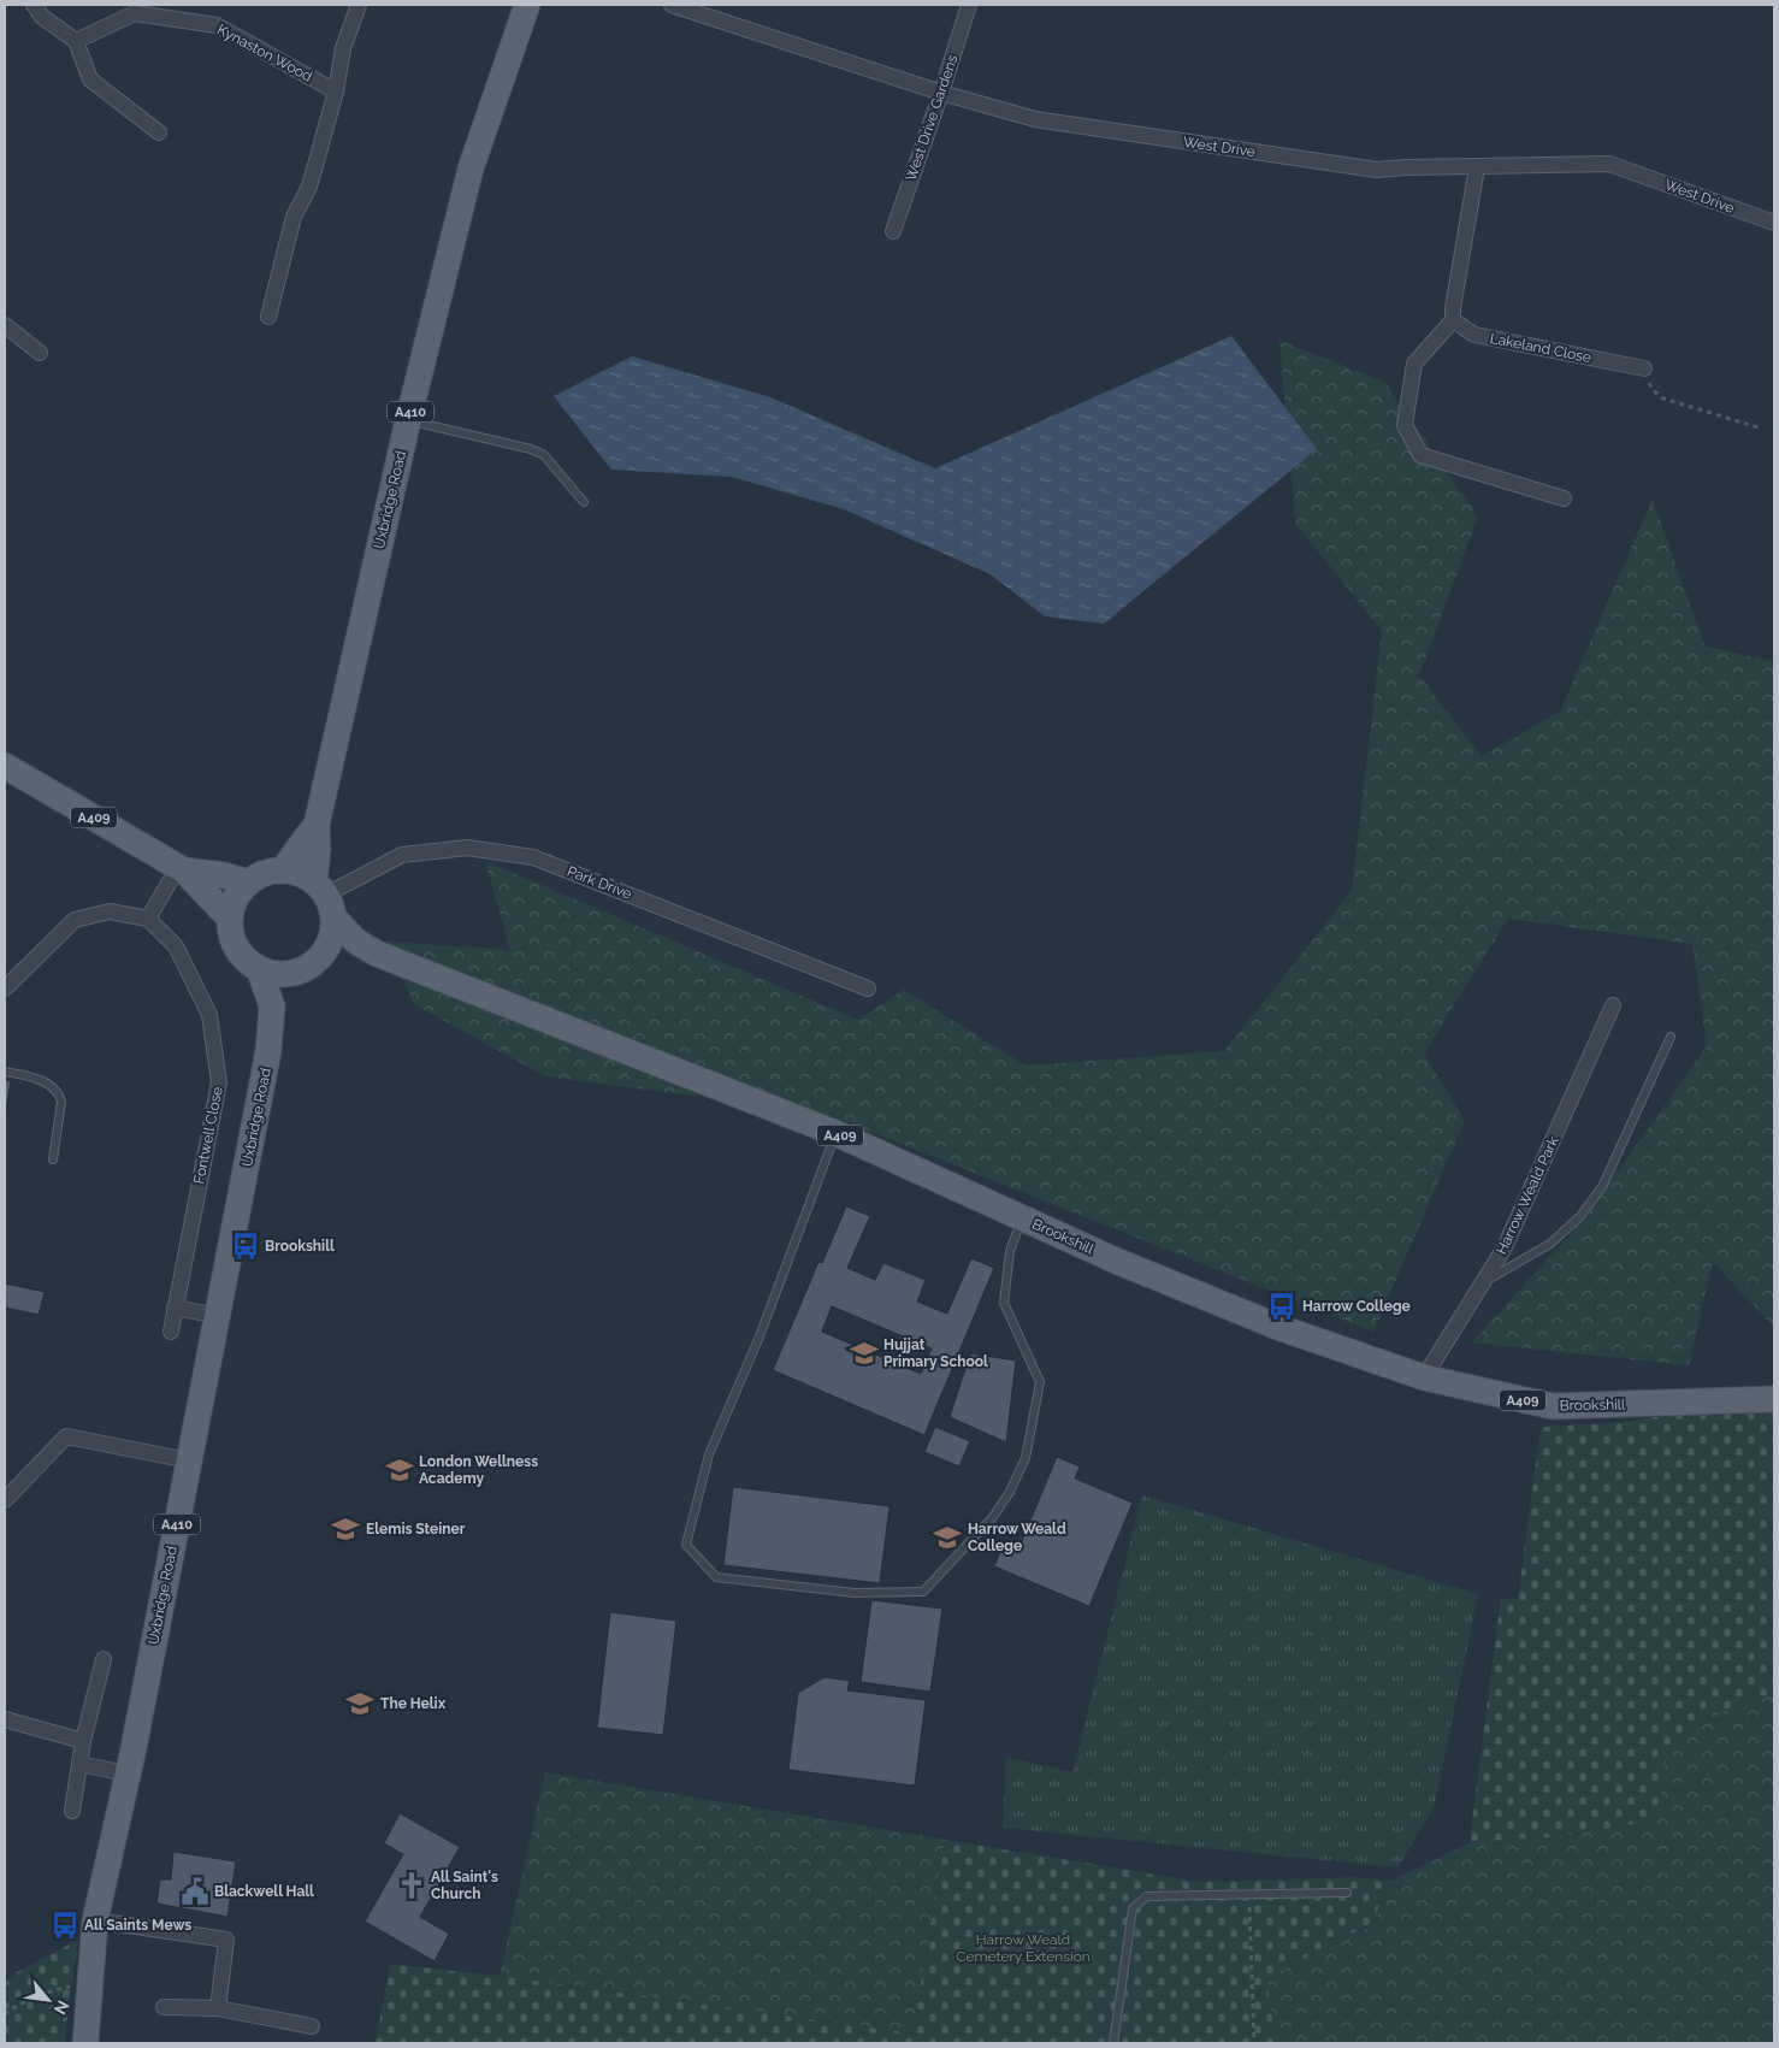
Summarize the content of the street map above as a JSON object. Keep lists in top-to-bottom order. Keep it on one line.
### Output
{"streets":{"main road":["A410","Uxbridge Road","A409","Brookshill"],"street":["Kynaston Wood","West Drive Gardens","West Drive","Lakeland Close","Park Drive","Fontwell Close","Harrow Weald Park"]},"crossings":[["West Drive Gardens","West Drive"],["Uxbridge Road","A409"],["Uxbridge Road","Park Drive"],["Uxbridge Road","Brookshill"],["A409","Park Drive"],["A409","Brookshill"],["Park Drive","Brookshill"],["Harrow Weald Park","Brookshill"]],"parks":["Harrow Weald Cemetery Extension"],"places":{"bus stop":["Brookshill","Harrow College","All Saints Mews"],"school or university":["Hujjat Primary School","London Wellness Academy","Elemis Steiner","Harrow Weald College","The Helix"],"church":["All Saint's Church"],"public building":["Blackwell Hall"]},"north":"bottom right"}
